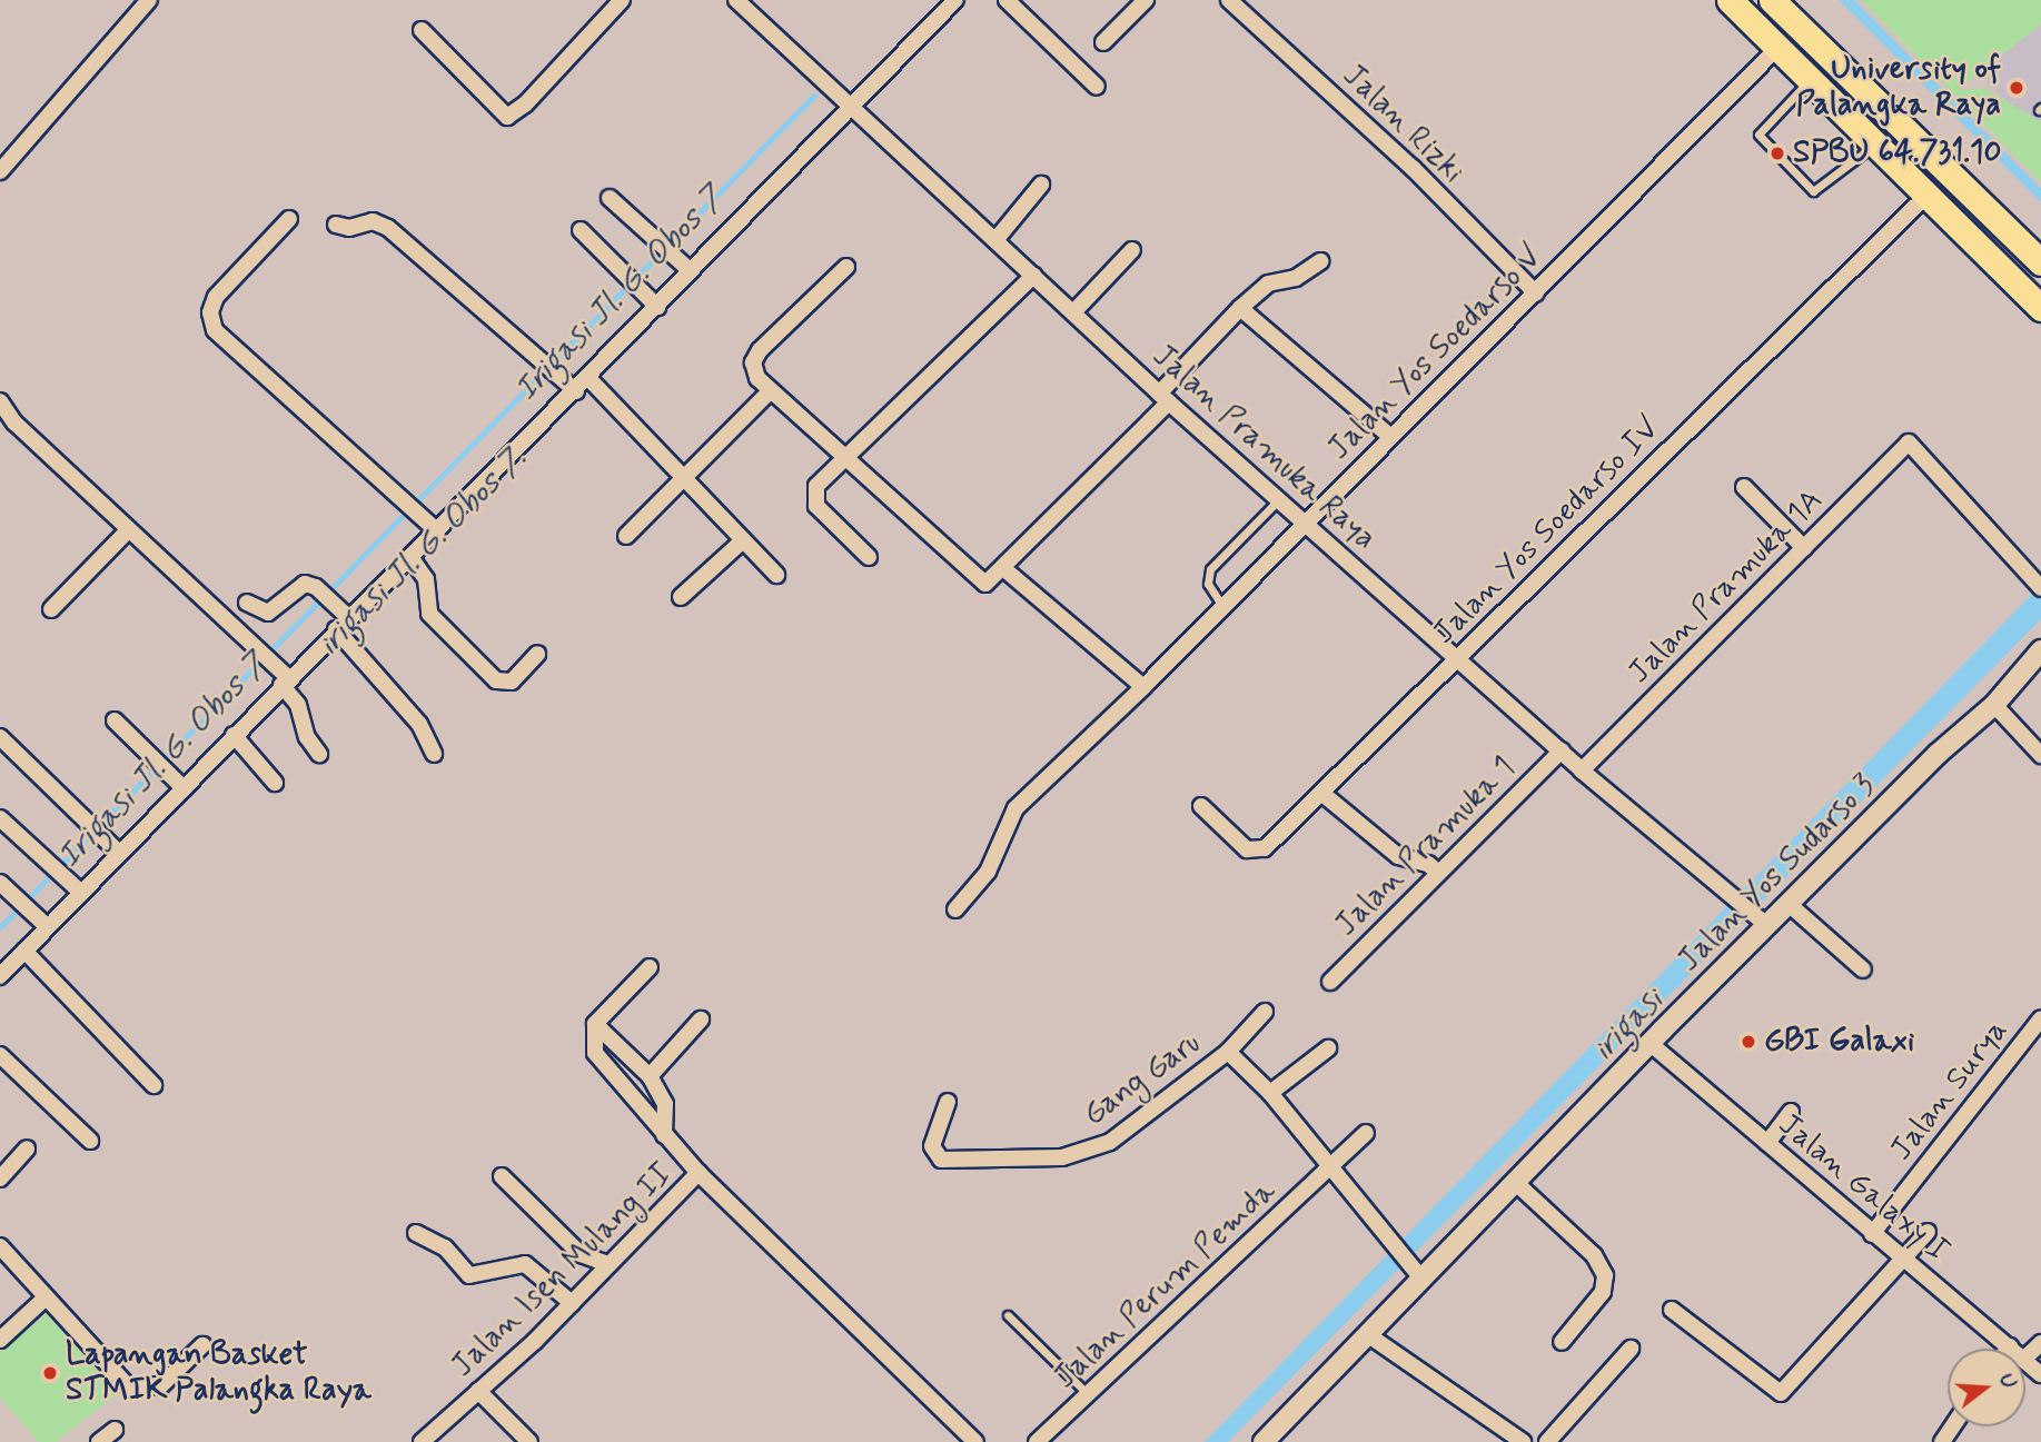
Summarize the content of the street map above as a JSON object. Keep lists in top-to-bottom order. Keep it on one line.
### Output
{"streets":{"street":["Jalan Rizki","Jalan Yos Soedarso V","Jalan Pramuka Raya","Jalan Yos Soedarso IV","Jalan Pramuka 1A","Jalan Pramuka 1","Jalan Yos Sudarso 3","Gang Garu","Jalan Surya","Jalan Galaxy I","Jalan Isen Mulang II","Jalan Perum Pemda"]},"crossings":[["Jalan Rizki","Jalan Yos Soedarso V"],["Jalan Yos Soedarso V","Jalan Pramuka Raya"],["Jalan Pramuka Raya","Jalan Yos Soedarso IV"],["Jalan Pramuka Raya","Jalan Pramuka 1A"],["Jalan Pramuka Raya","Jalan Pramuka 1"],["Jalan Pramuka Raya","Jalan Yos Sudarso 3"],["Jalan Yos Sudarso 3","Gang Garu"],["Jalan Yos Sudarso 3","Jalan Galaxy I"],["Gang Garu","Jalan Perum Pemda"],["Jalan Surya","Jalan Galaxy I"]],"water":["Irigasi Jl. G. Obos 7","irigasi Jl. G. Obos 7.","irigasi"],"places":["University of Palangka Raya","SPBU 64.731.10","GBI Galaxi","Lapangan Basket STMIK Palangka Raya"],"north":"right"}
